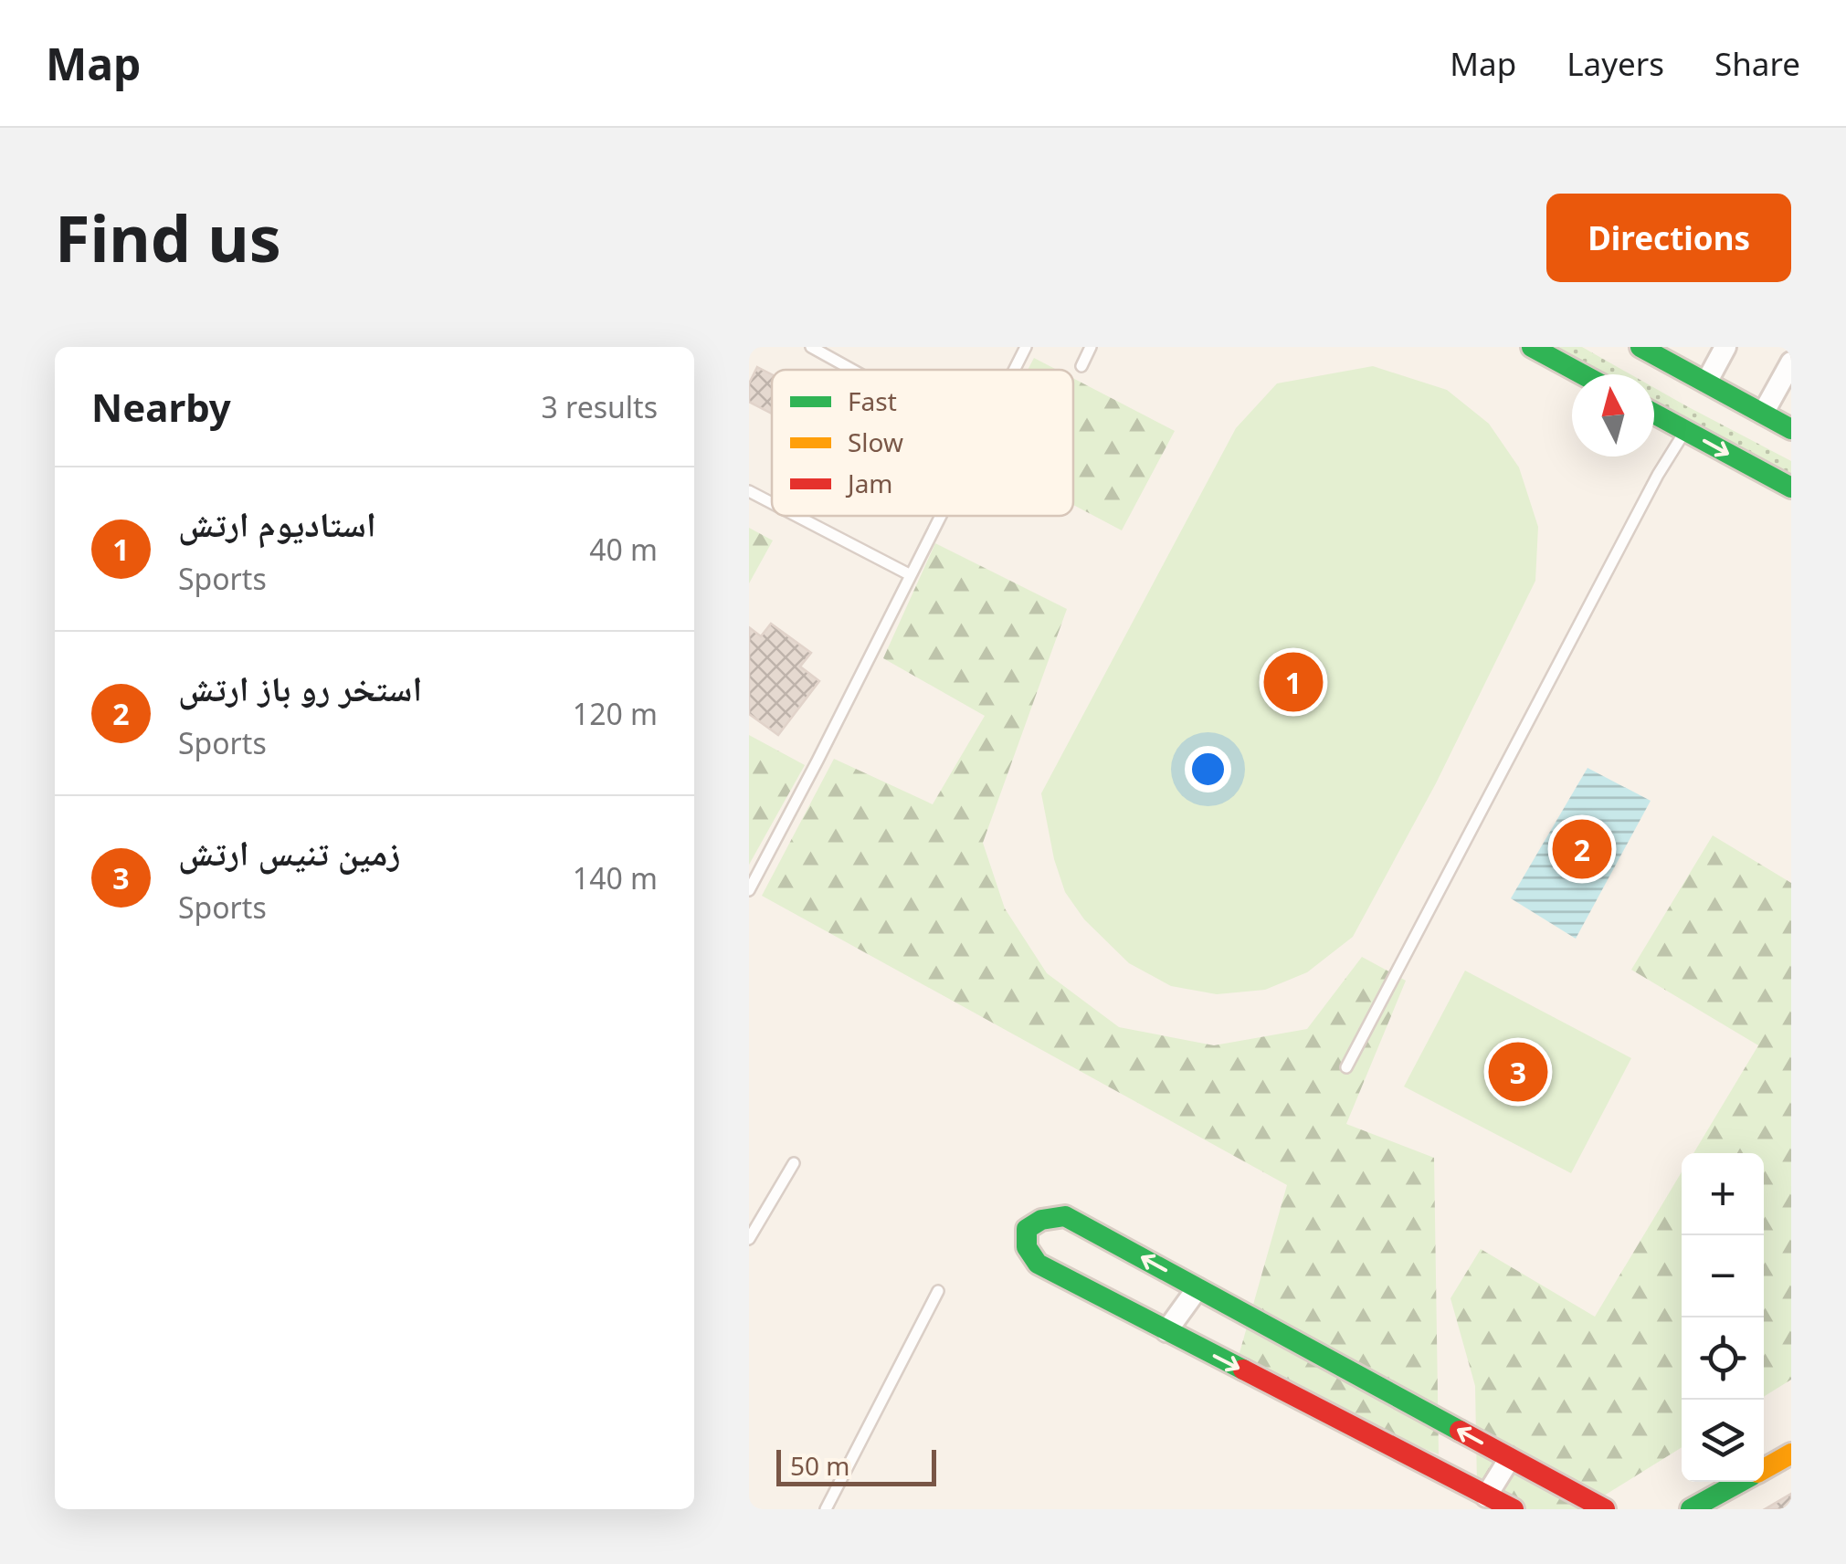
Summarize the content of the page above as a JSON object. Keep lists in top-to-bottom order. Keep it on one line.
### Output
{"legend":["Fast","Slow","Jam"],"scale_bar":"50 m","north":"top","page":{"header":"Map","nav":["Map","Layers","Share"],"title":"Find us","buttons":"Directions","heading":["Nearby","3 results"],"list":[{"mark":"1","name":"استادیوم ارتش","note":"Sports","value":"40 m"},{"mark":"2","name":"استخر رو باز ارتش","note":"Sports","value":"120 m"},{"mark":"3","name":"زمین تنیس ارتش","note":"Sports","value":"140 m"}],"pins":["1","2","3"],"map_buttons":["+","−"],"scale":"50 m"}}
